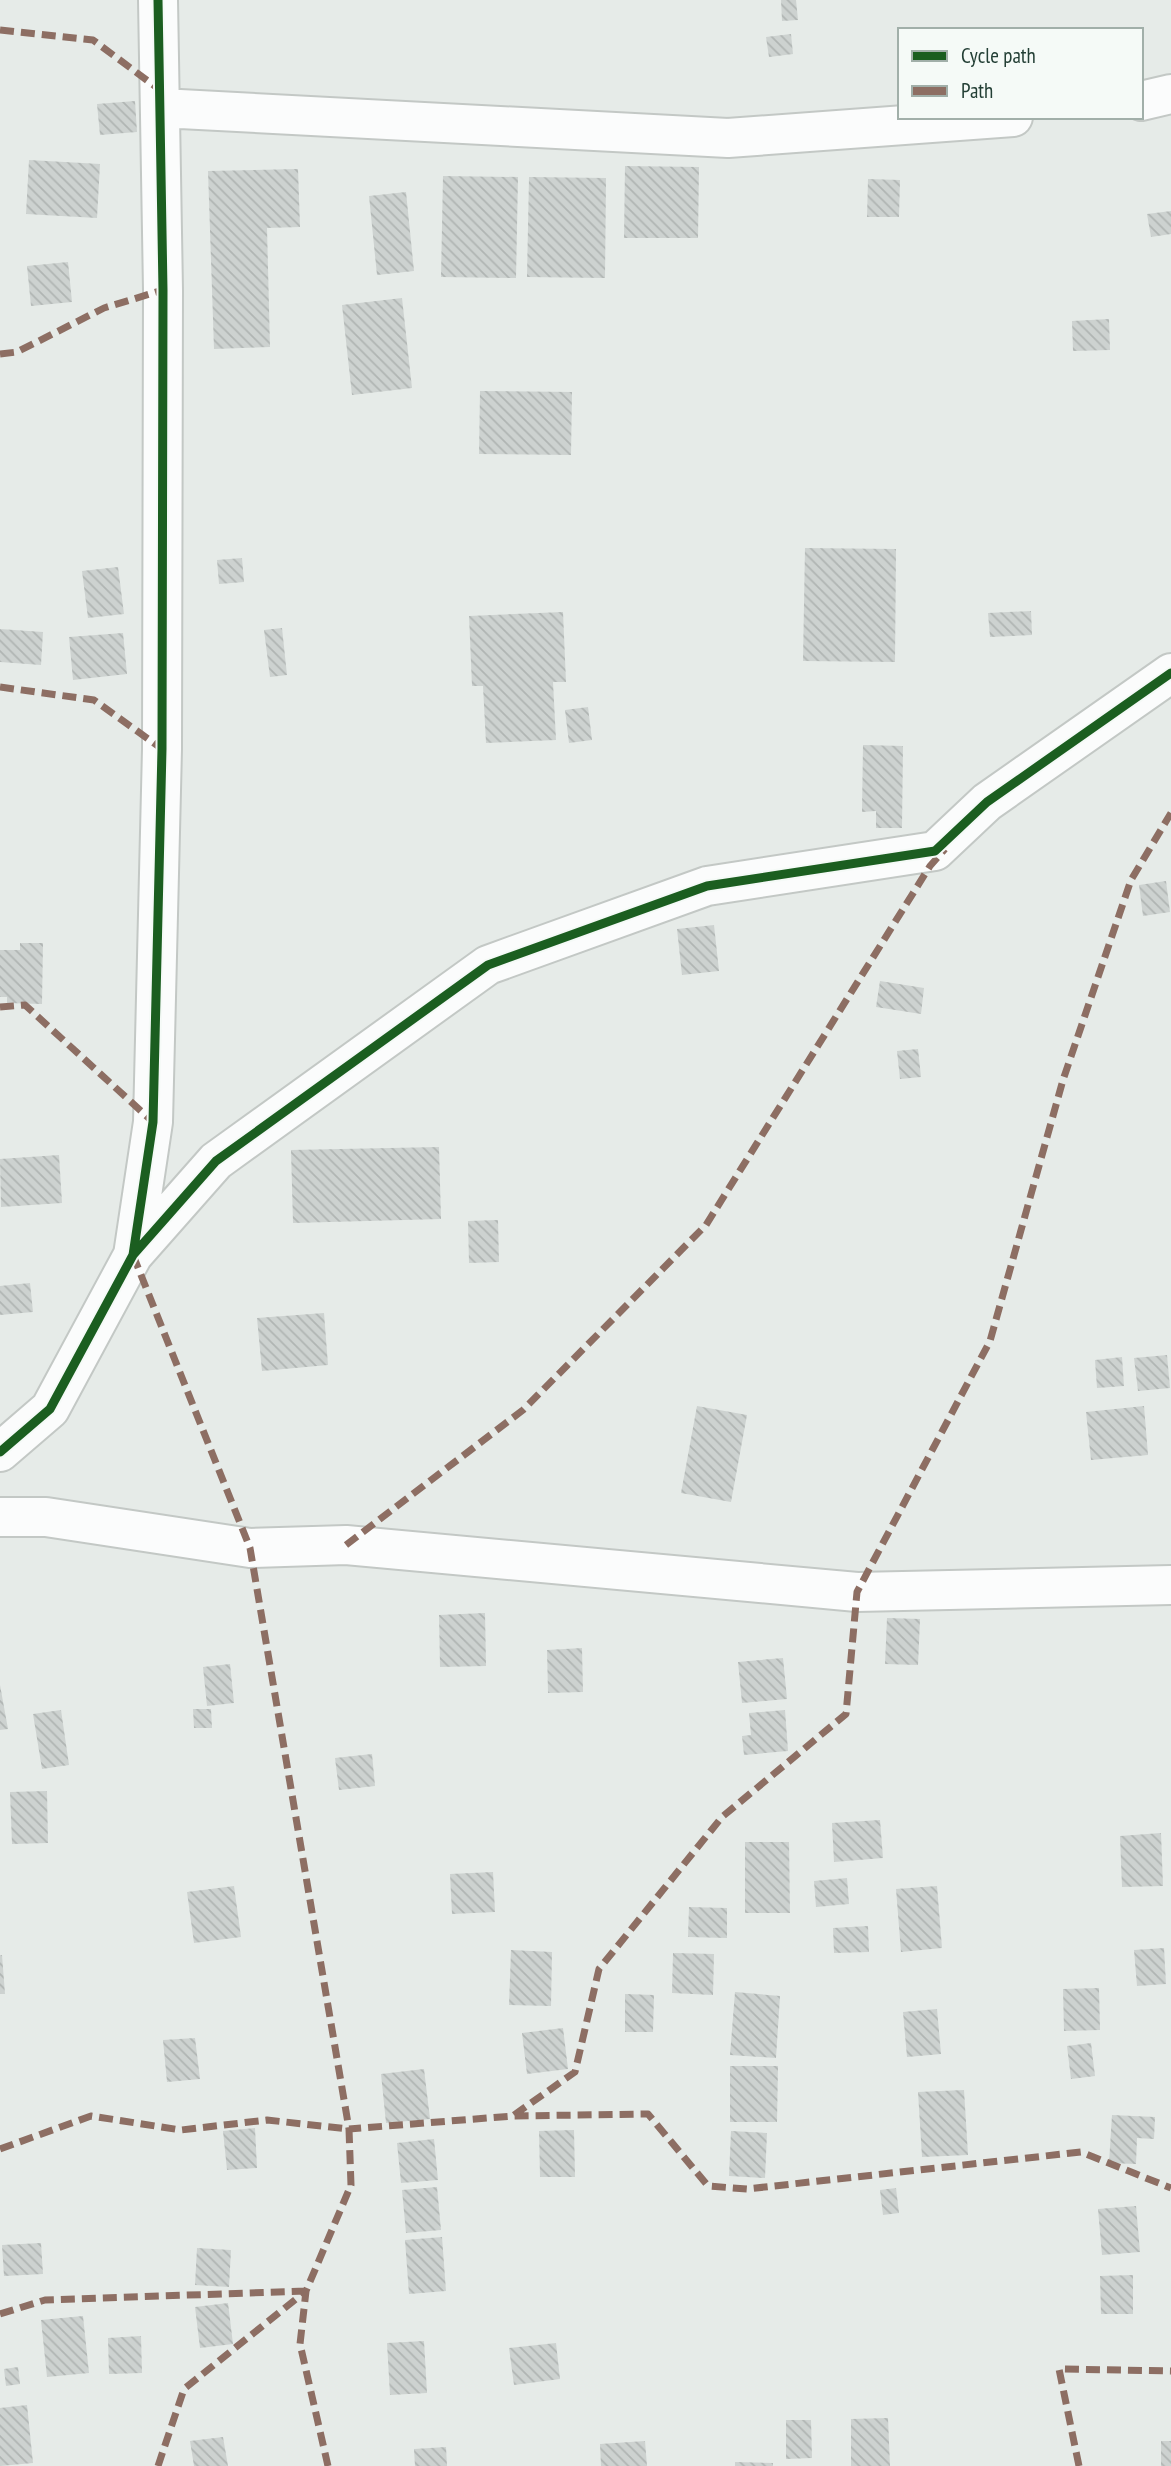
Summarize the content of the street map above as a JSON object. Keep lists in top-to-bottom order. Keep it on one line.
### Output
{"legend":["Cycle path","Path"]}
